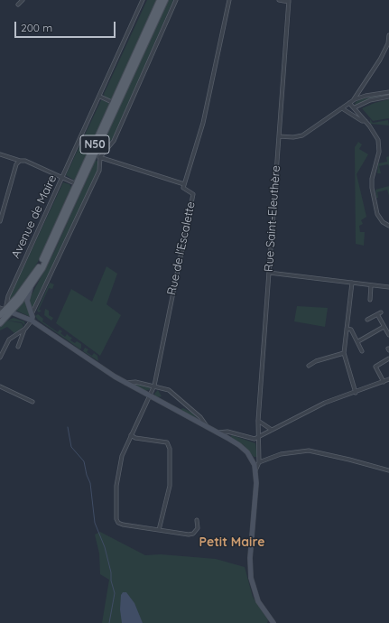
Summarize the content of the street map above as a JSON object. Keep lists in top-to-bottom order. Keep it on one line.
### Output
{"streets":{"main road":["N50"],"street":["Avenue de Maire","Rue Saint-Eleuthère","Rue de l'Escalette"]},"crossings":[["N50","Avenue de Maire"]],"districts":["Petit Maire"],"scale_bar":"200 m"}
